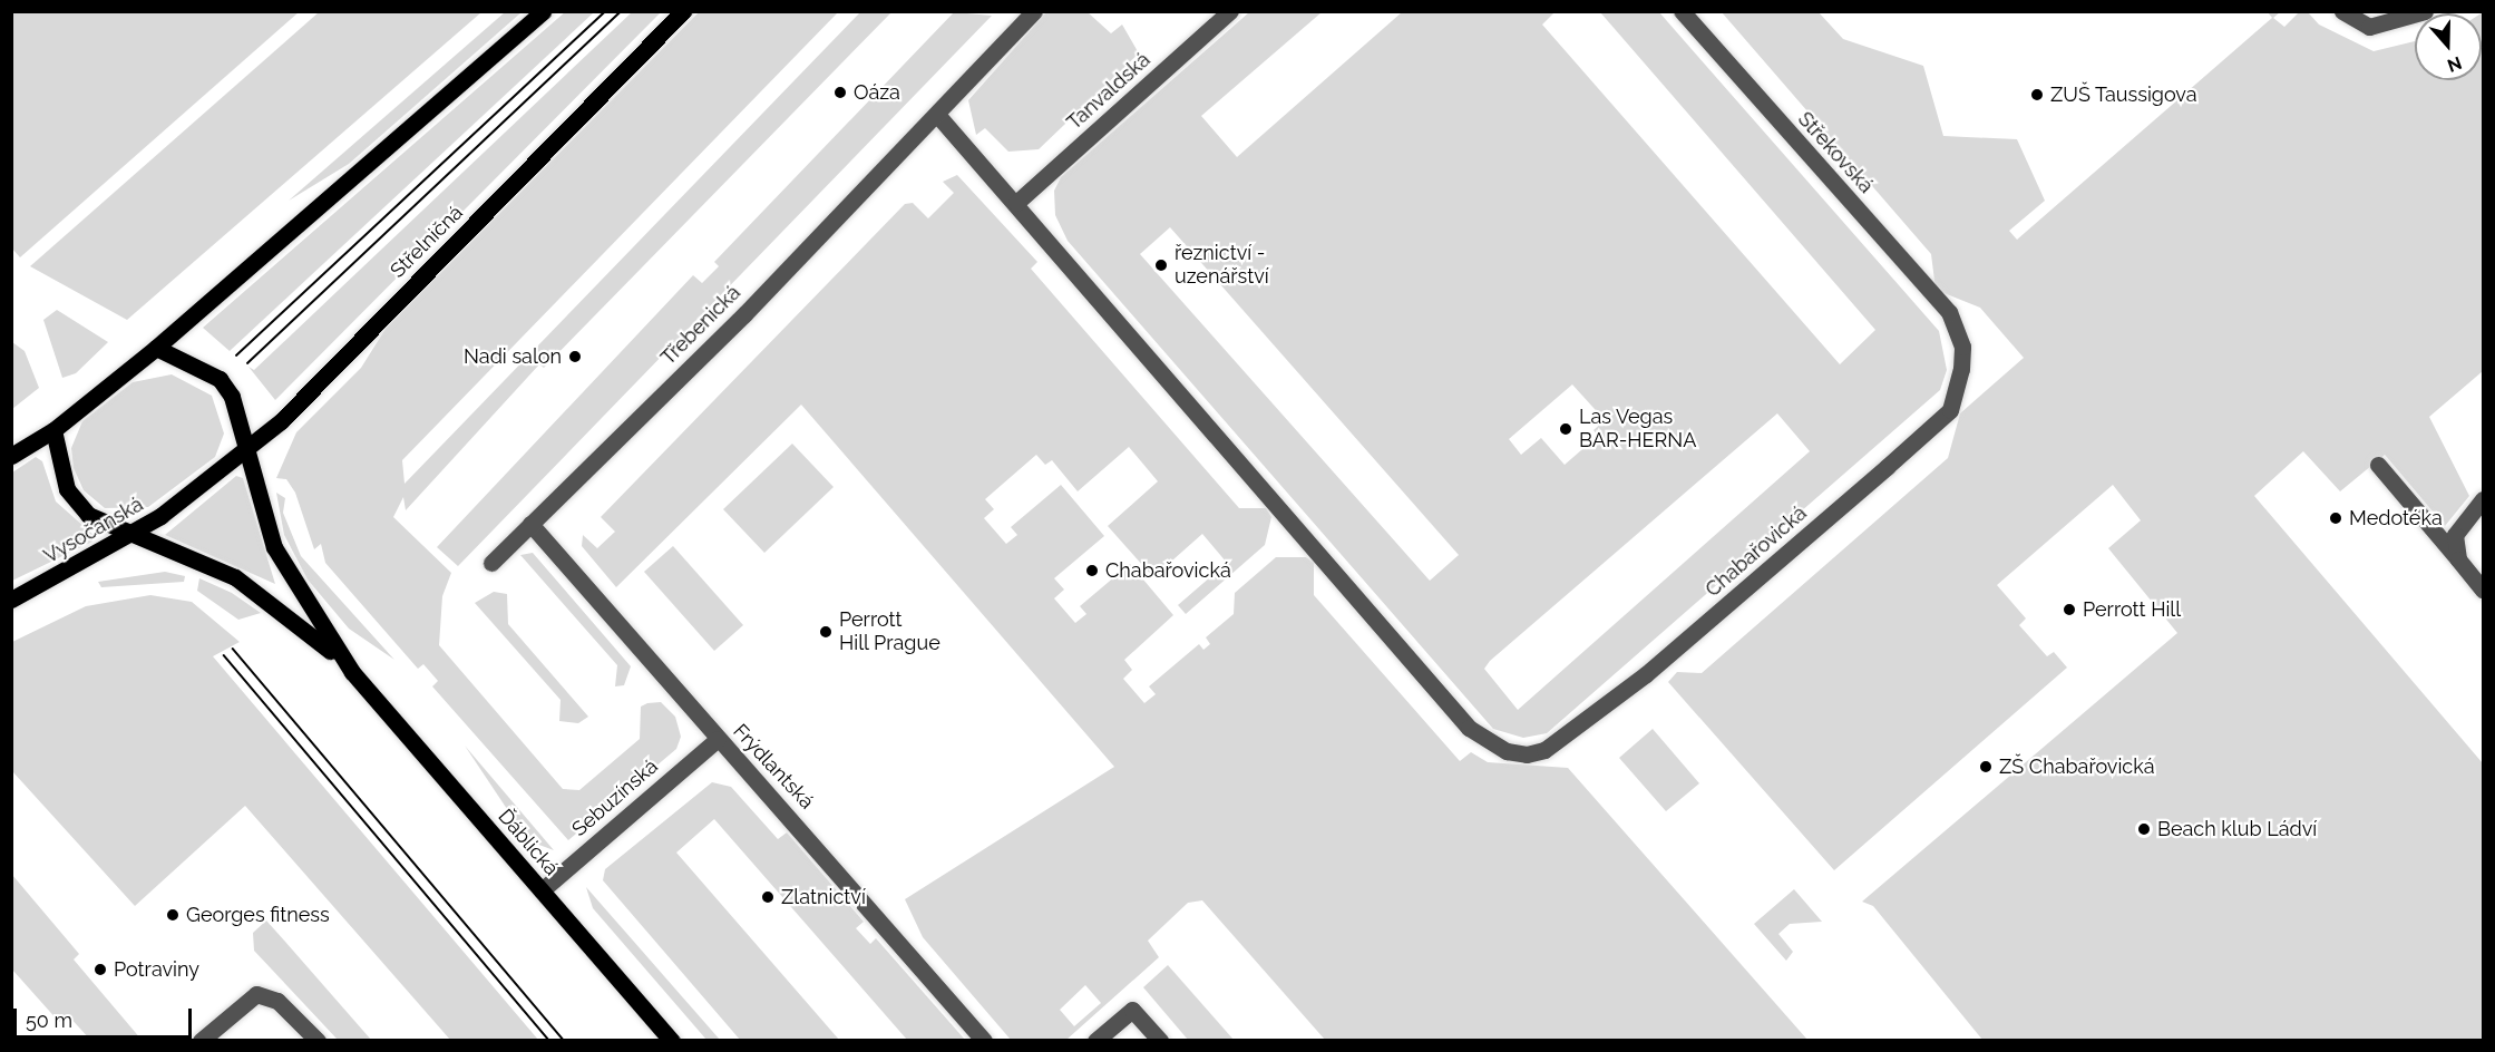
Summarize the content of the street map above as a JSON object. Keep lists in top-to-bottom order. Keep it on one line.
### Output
{"streets":{"main road":["Střelničná","Vysočanská","Ďáblická"],"street":["Tanvaldská","Střekovská","Třebenická","Chabařovická","Frýdlantská","Sebuzínská"]},"crossings":[["Tanvaldská","Chabařovická"],["Střekovská","Chabařovická"],["Střelničná","Vysočanská"],["Třebenická","Frýdlantská"],["Frýdlantská","Sebuzínská"],["Sebuzínská","Ďáblická"]],"places":["Oáza","ZUŠ Taussigova","řeznictví - uzenářství","Nadi salon","Las Vegas BAR-HERNA","Medotéka","Chabařovická","Perrott Hill","Perrott Hill Prague","ZŠ Chabařovická","Beach klub Ládví","Zlatnictví","Georges fitness","Potraviny"],"scale_bar":"50 m","north":"bottom"}
